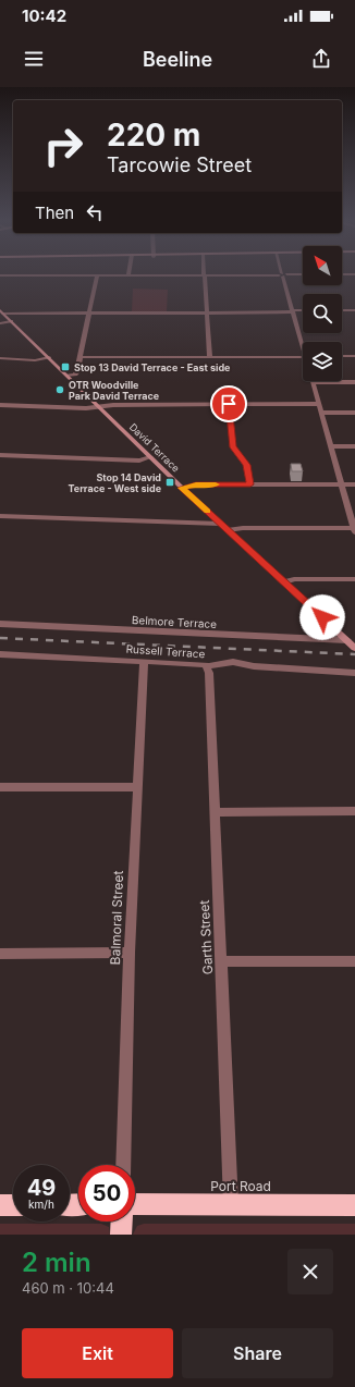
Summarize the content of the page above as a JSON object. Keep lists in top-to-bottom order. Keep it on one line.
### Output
{"streets":{"highway":["Port Road"],"main road":["David Terrace"],"street":["Belmore Terrace","Russell Terrace","Balmoral Street","Garth Street"]},"crossings":[["David Terrace","Belmore Terrace"],["Russell Terrace","Balmoral Street"],["Russell Terrace","Garth Street"],["Garth Street","Port Road"]],"places":{"transit":["Stop 13 David Terrace - East side","Stop 14 David Terrace - West side"],"other":["OTR Woodville Park David Terrace"]},"north":"top left","page":{"status":"10:42","header":"Beeline","turn":["220 m","Tarcowie Street"],"then":"Then","speed":"49 km/h","limit":"50","heading":["2 min","460 m · 10:44"],"buttons":["Exit","Share"]}}
